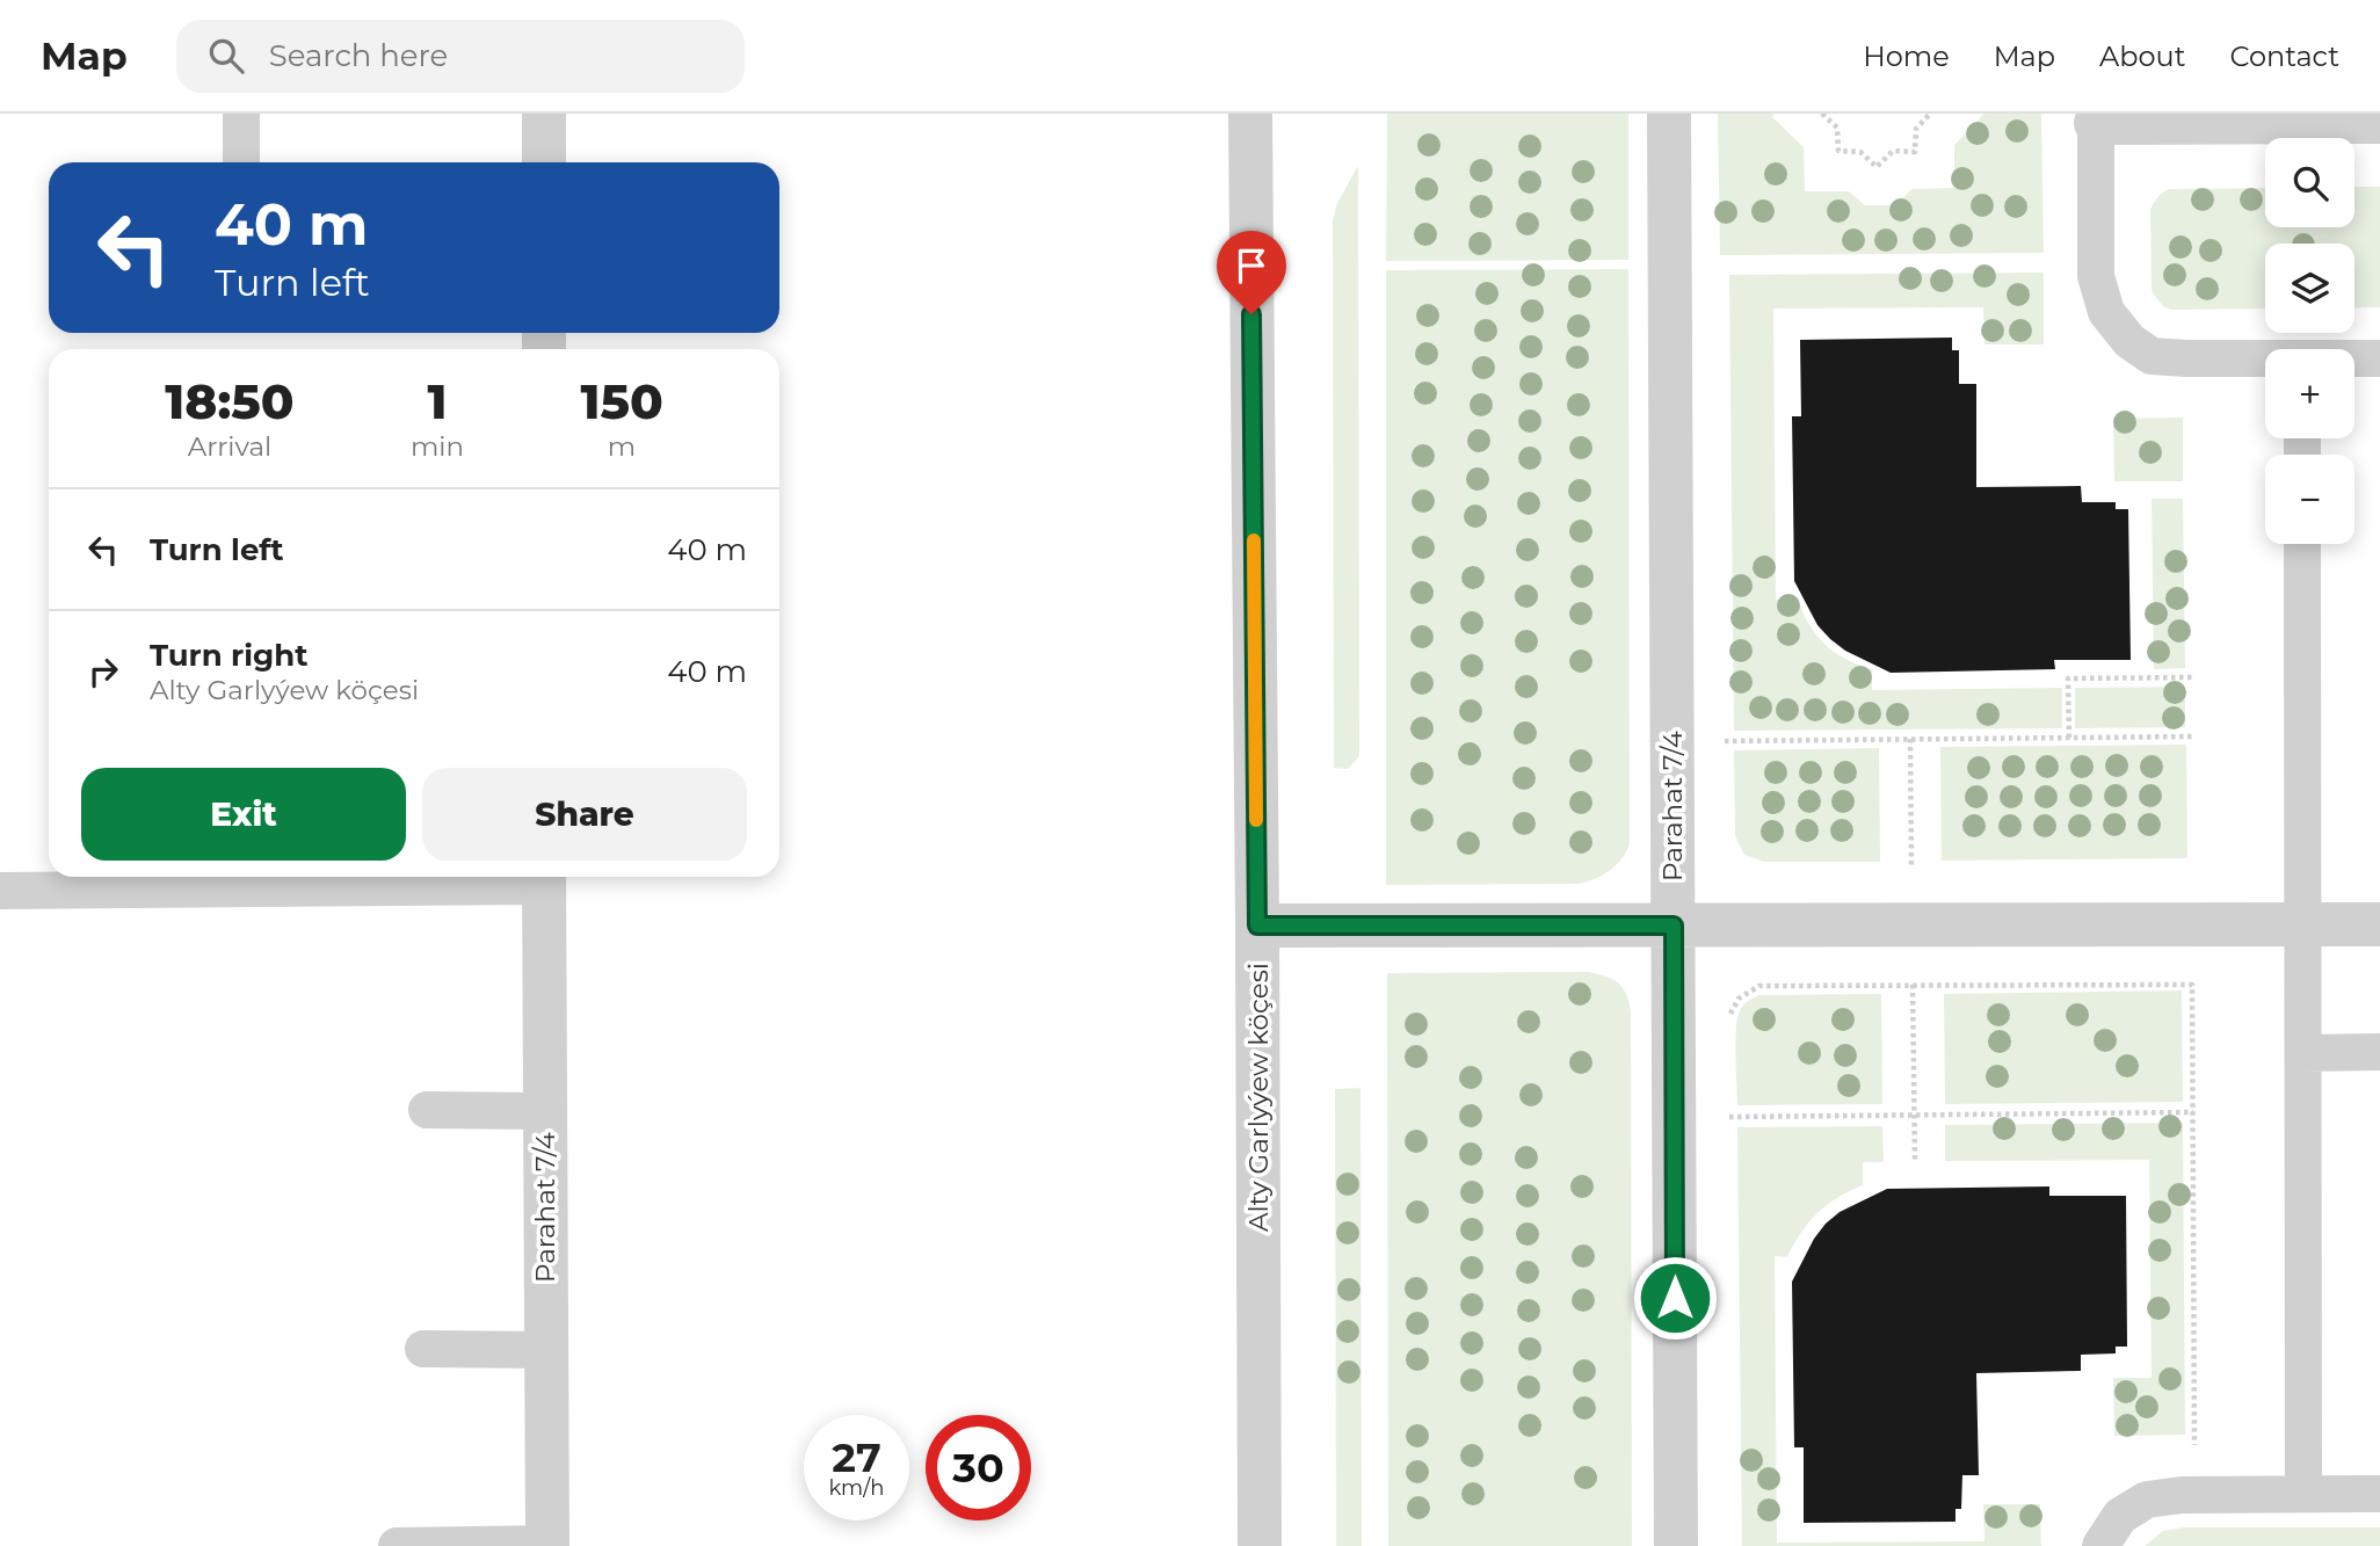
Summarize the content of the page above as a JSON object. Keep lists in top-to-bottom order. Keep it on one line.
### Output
{"streets":{"street":["Parahat 7/4","Alty Garlyýew köçesi"]},"page":{"header":"Map","search":"Search here","nav":["Home","Map","About","Contact"],"map_buttons":["+","−"],"turn":["40 m","Turn left"],"eta":["18:50","Arrival","1","min","150","m"],"list":[{"name":"Turn left","value":"40 m"},{"name":"Turn right","note":"Alty Garlyýew köçesi","value":"40 m"}],"buttons":["Exit","Share"],"speed":"27 km/h","limit":"30"}}
